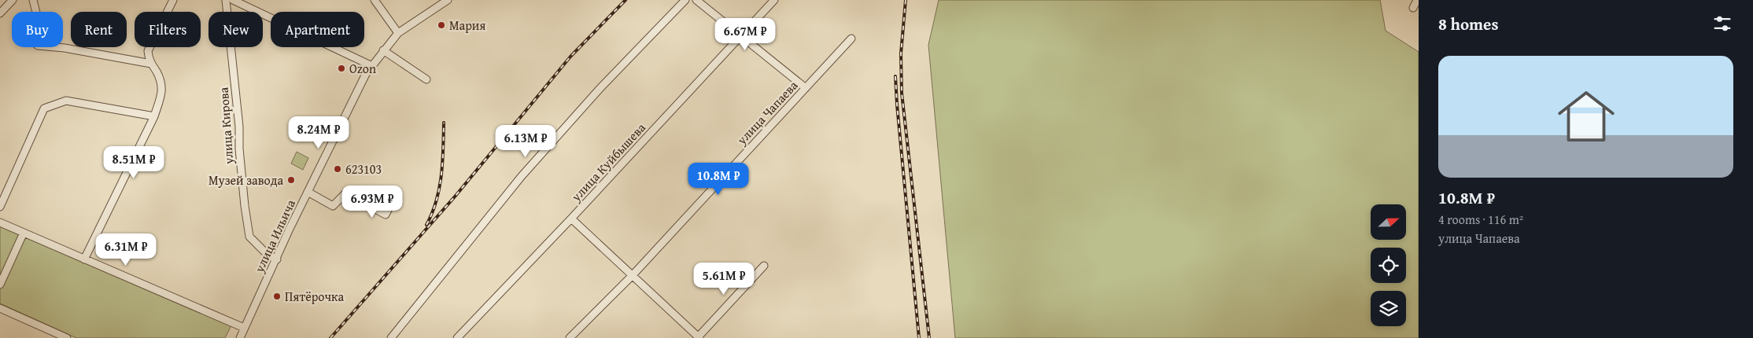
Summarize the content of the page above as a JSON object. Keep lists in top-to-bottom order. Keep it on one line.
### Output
{"streets":{"street":["улица Чапаева","улица Кирова","улица Куйбышева","улица Ильича"]},"crossings":[["улица Кирова","улица Ильича"]],"places":["Мария","Ozon","623103","Музей завода","Пятёрочка"],"north":"right","page":{"heading":"8 homes","chip":["Buy","Rent","Filters","New","Apartment"],"price":["6.67M ₽","8.24M ₽","6.13M ₽","8.51M ₽","10.8M ₽","6.93M ₽","6.31M ₽","5.61M ₽"],"list":[{"name":"10.8M ₽","note":"4 rooms · 116 m² · улица Чапаева"}]}}
